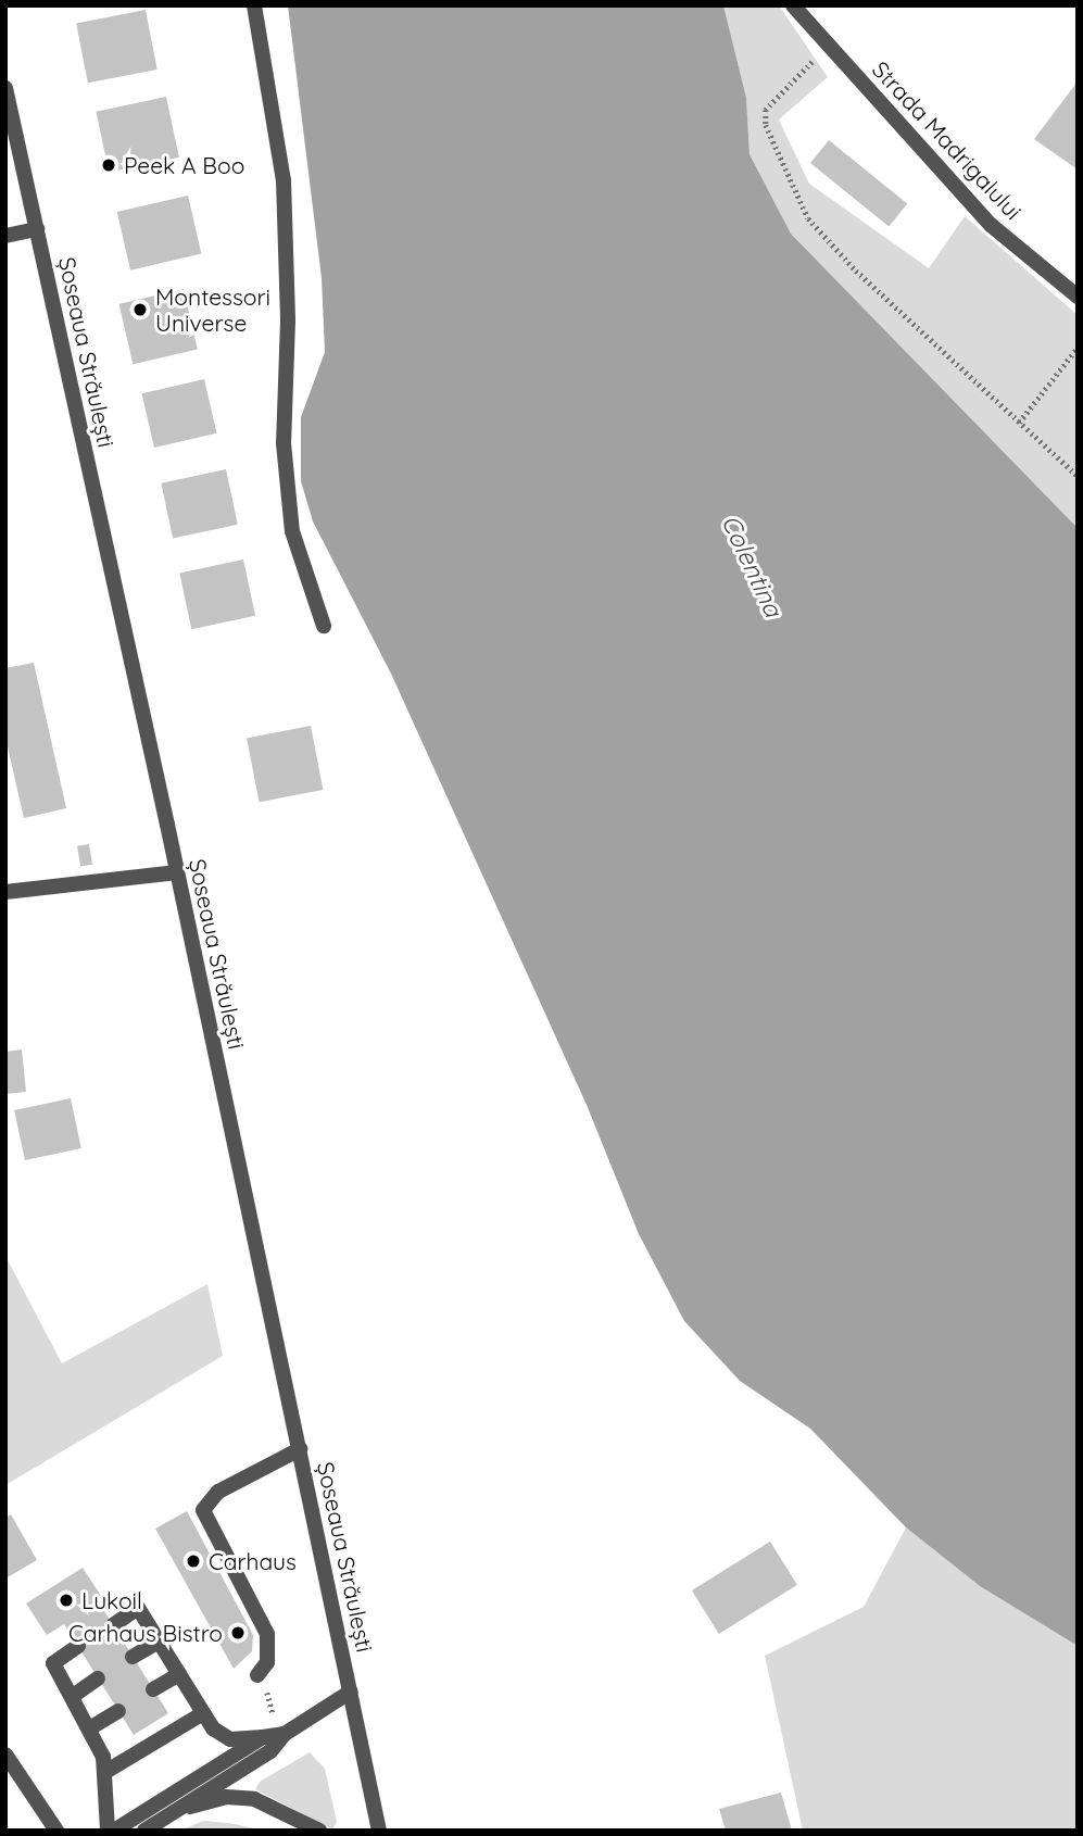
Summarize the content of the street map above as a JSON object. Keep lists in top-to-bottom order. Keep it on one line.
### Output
{"streets":{"street":["Strada Madrigalului","Șoseaua Străulești"]},"water":["Colentina"],"places":["Peek A Boo","Montessori Universe","Carhaus","Lukoil","Carhaus Bistro"]}
